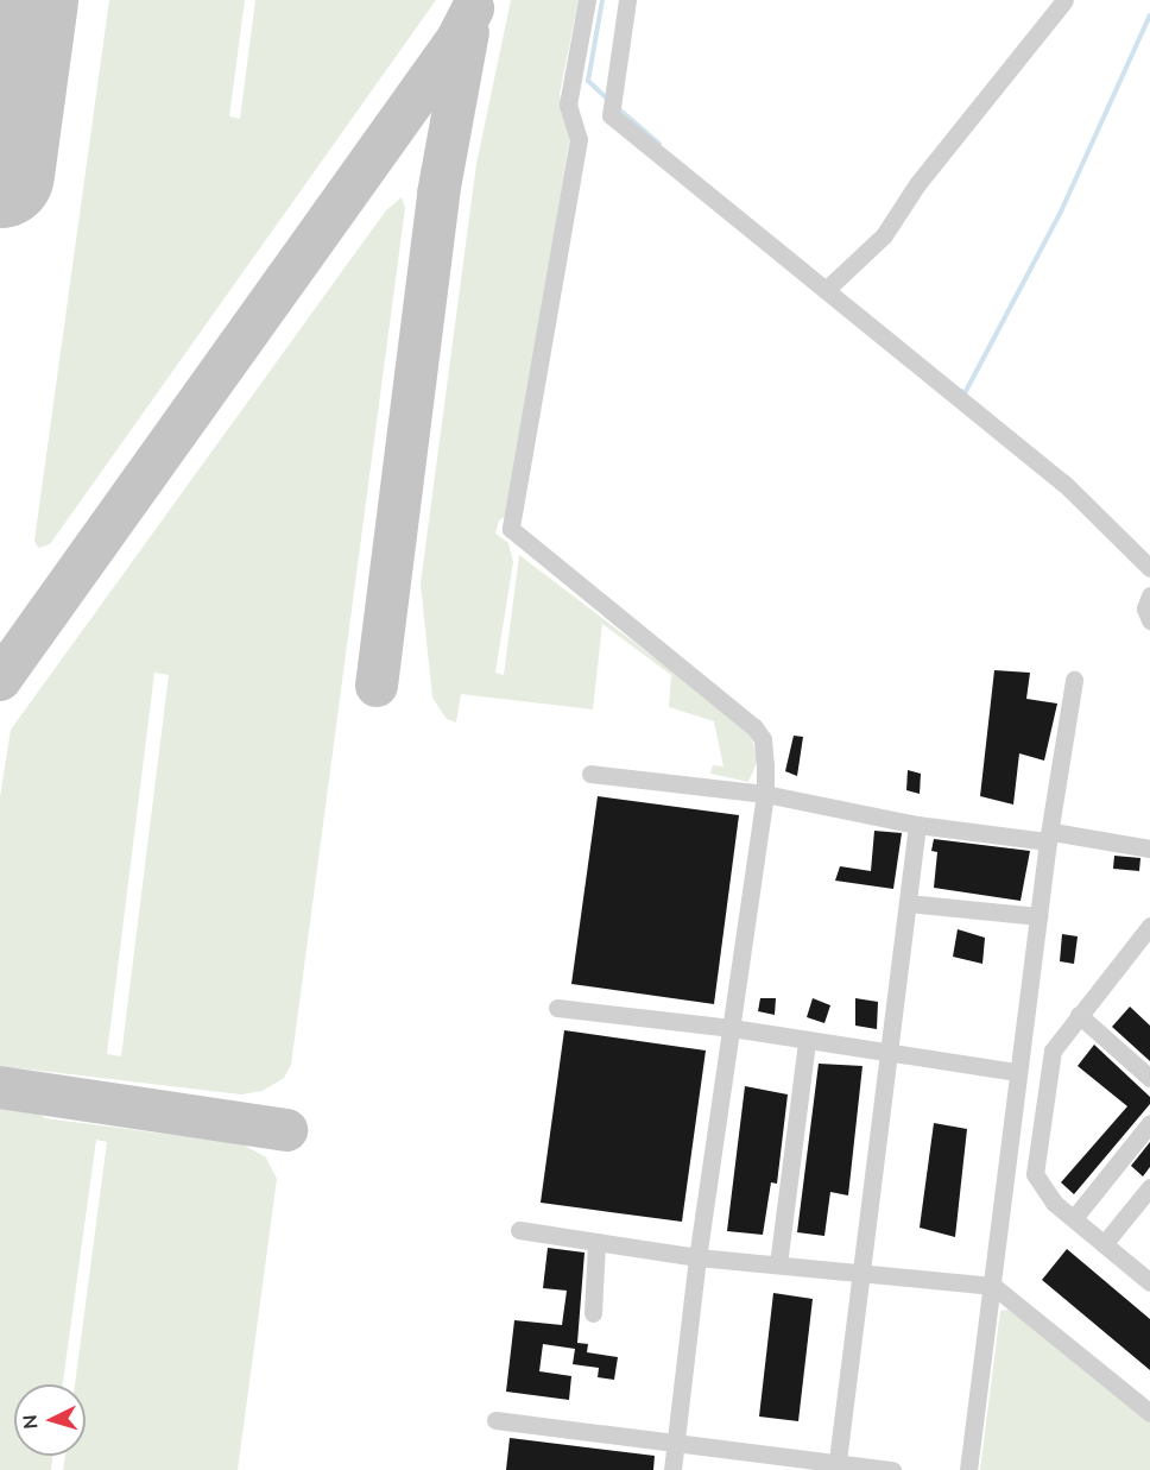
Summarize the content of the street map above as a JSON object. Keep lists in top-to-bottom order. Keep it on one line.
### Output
{"north":"left"}
